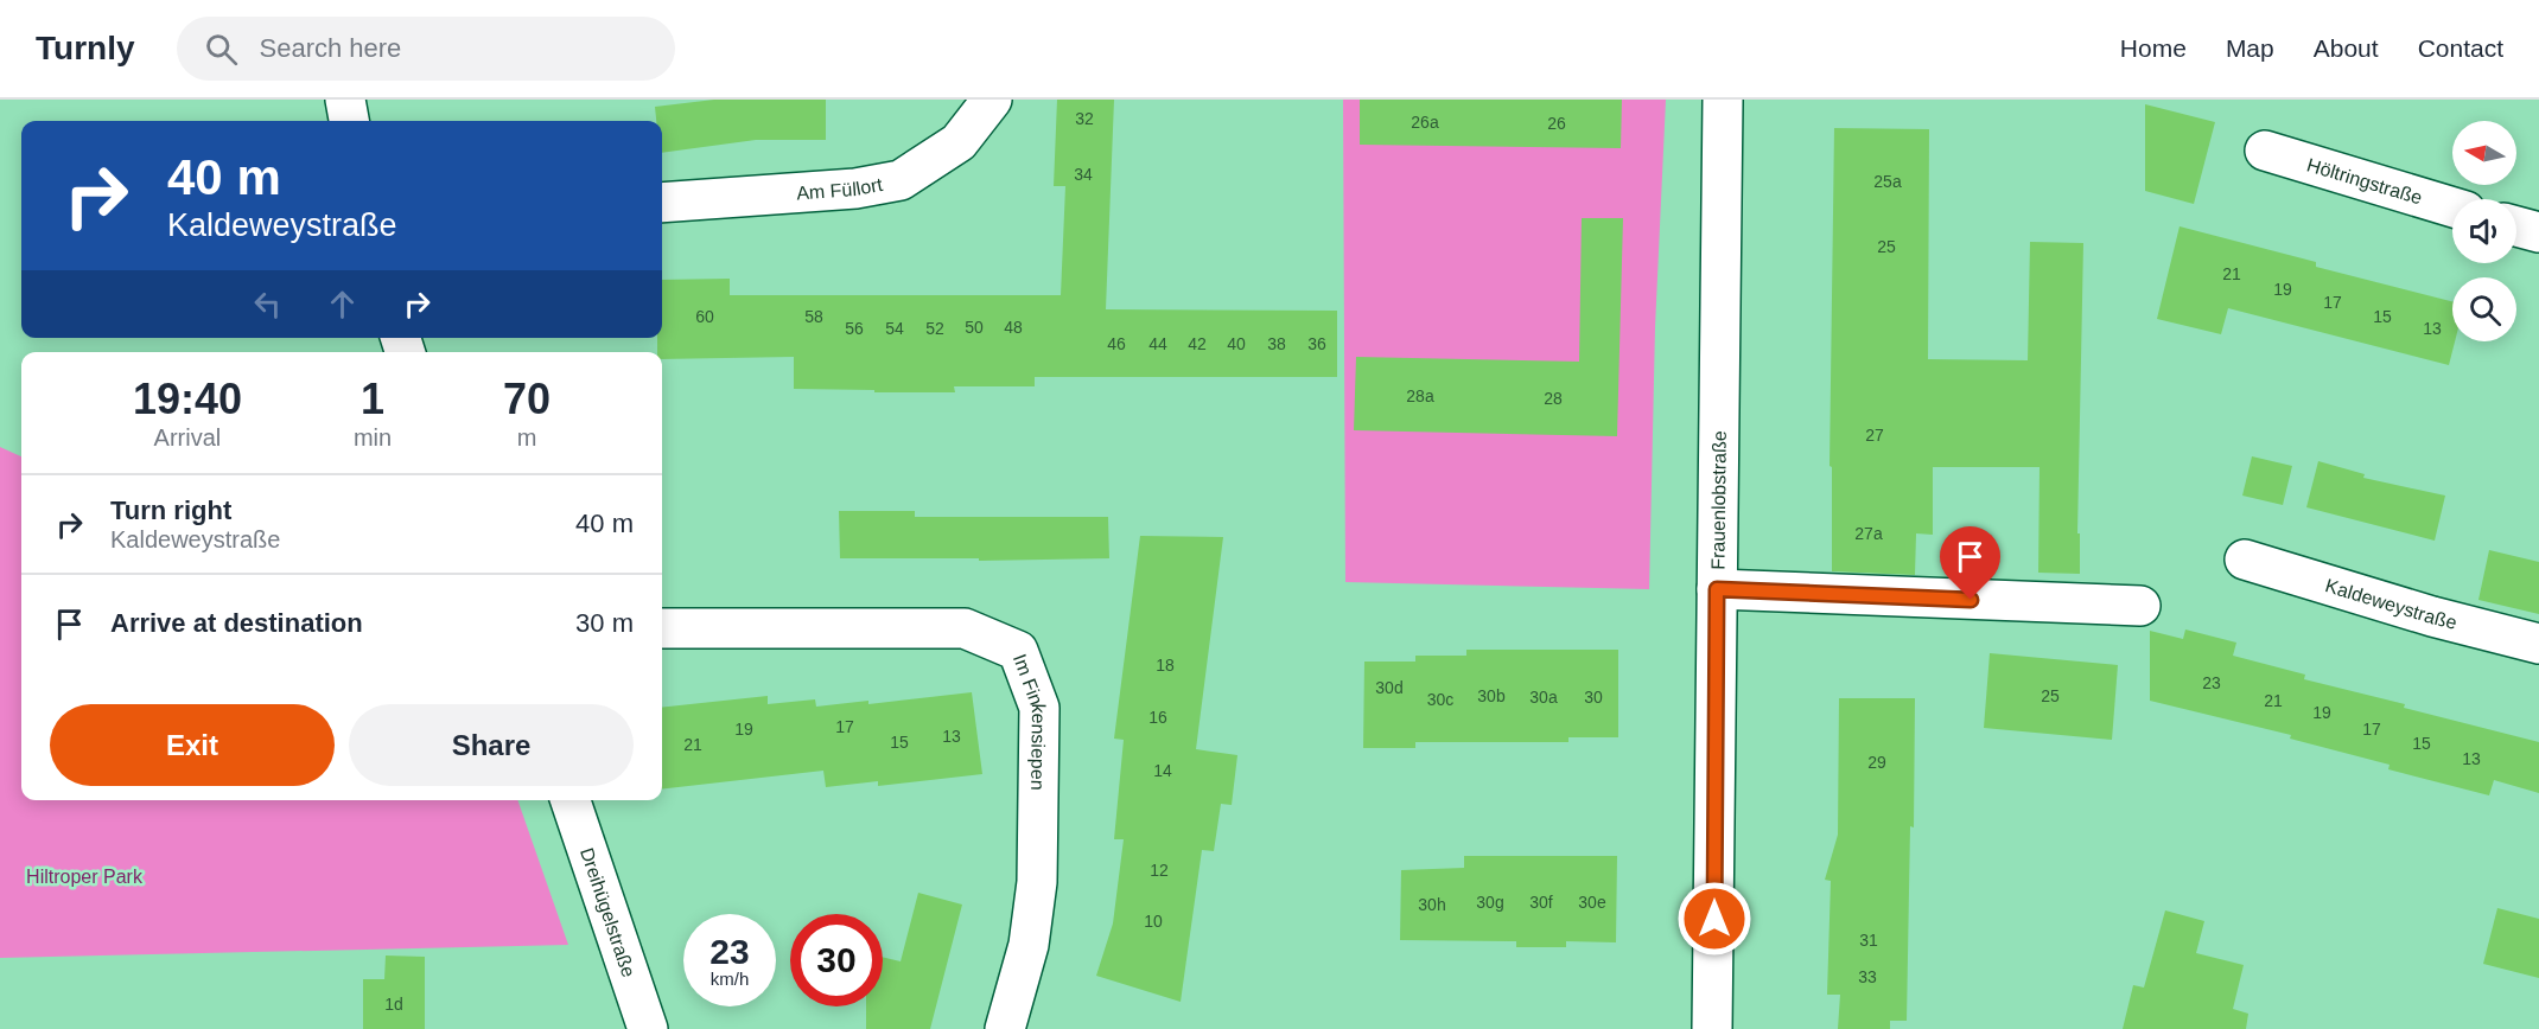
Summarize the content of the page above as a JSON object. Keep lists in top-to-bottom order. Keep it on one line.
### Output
{"streets":{"street":["Höltringstraße","Am Füllort","Frauenlobstraße","Kaldeweystraße","Im Finkensiepen","Dreihügelstraße"]},"parks":["Hiltroper Park"],"house_numbers":["32","26a","26","34","25a","25","21","19","17","60","58","15","50","48","56","54","52","13","46","44","42","40","38","36","28a","28","27","27a","18","23","30d","30b","25","30a","30","30c","21","19","16","17","19","17","13","15","15","21","13","29","14","12","30g","30f","30e","30h","10","31","33","1d"],"north":"left","page":{"header":"Turnly","search":"Search here","nav":["Home","Map","About","Contact"],"turn":["40 m","Kaldeweystraße"],"eta":["19:40","Arrival","1","min","70","m"],"list":[{"name":"Turn right","note":"Kaldeweystraße","value":"40 m"},{"name":"Arrive at destination","value":"30 m"}],"buttons":["Exit","Share"],"speed":"23 km/h","limit":"30"}}
